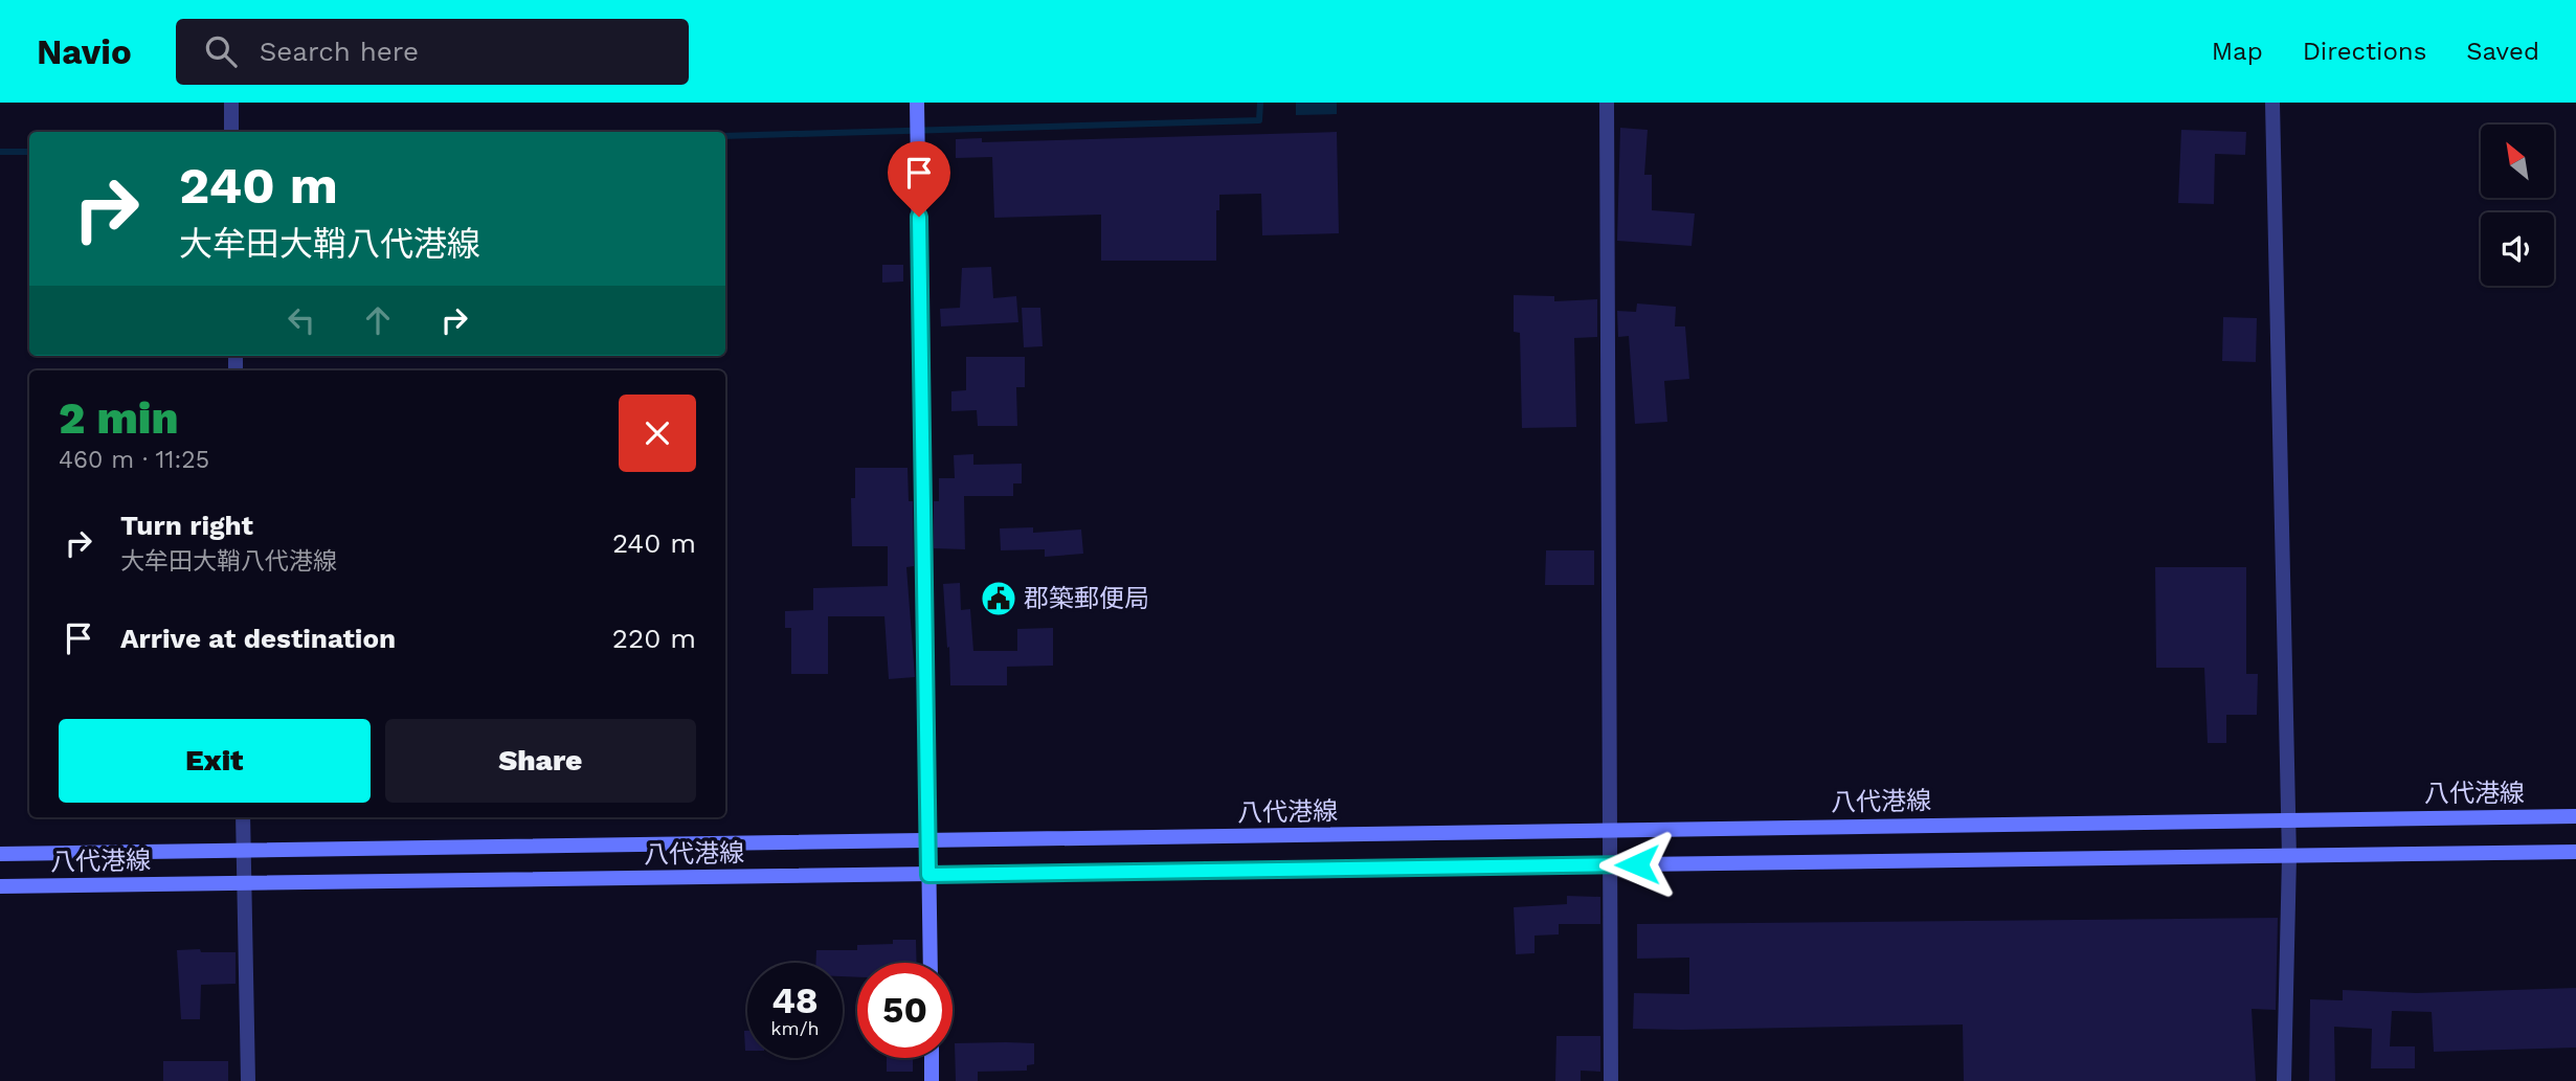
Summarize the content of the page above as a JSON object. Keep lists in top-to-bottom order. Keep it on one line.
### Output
{"streets":{"main road":["八代港線"]},"places":{"public building":["郡築郵便局"]},"north":"top left","page":{"header":"Navio","search":"Search here","nav":["Map","Directions","Saved"],"turn":["240 m","大牟田大鞘八代港線"],"heading":["2 min","460 m · 11:25"],"list":[{"name":"Turn right","note":"大牟田大鞘八代港線","value":"240 m"},{"name":"Arrive at destination","value":"220 m"}],"buttons":["Exit","Share"],"speed":"48 km/h","limit":"50"}}
